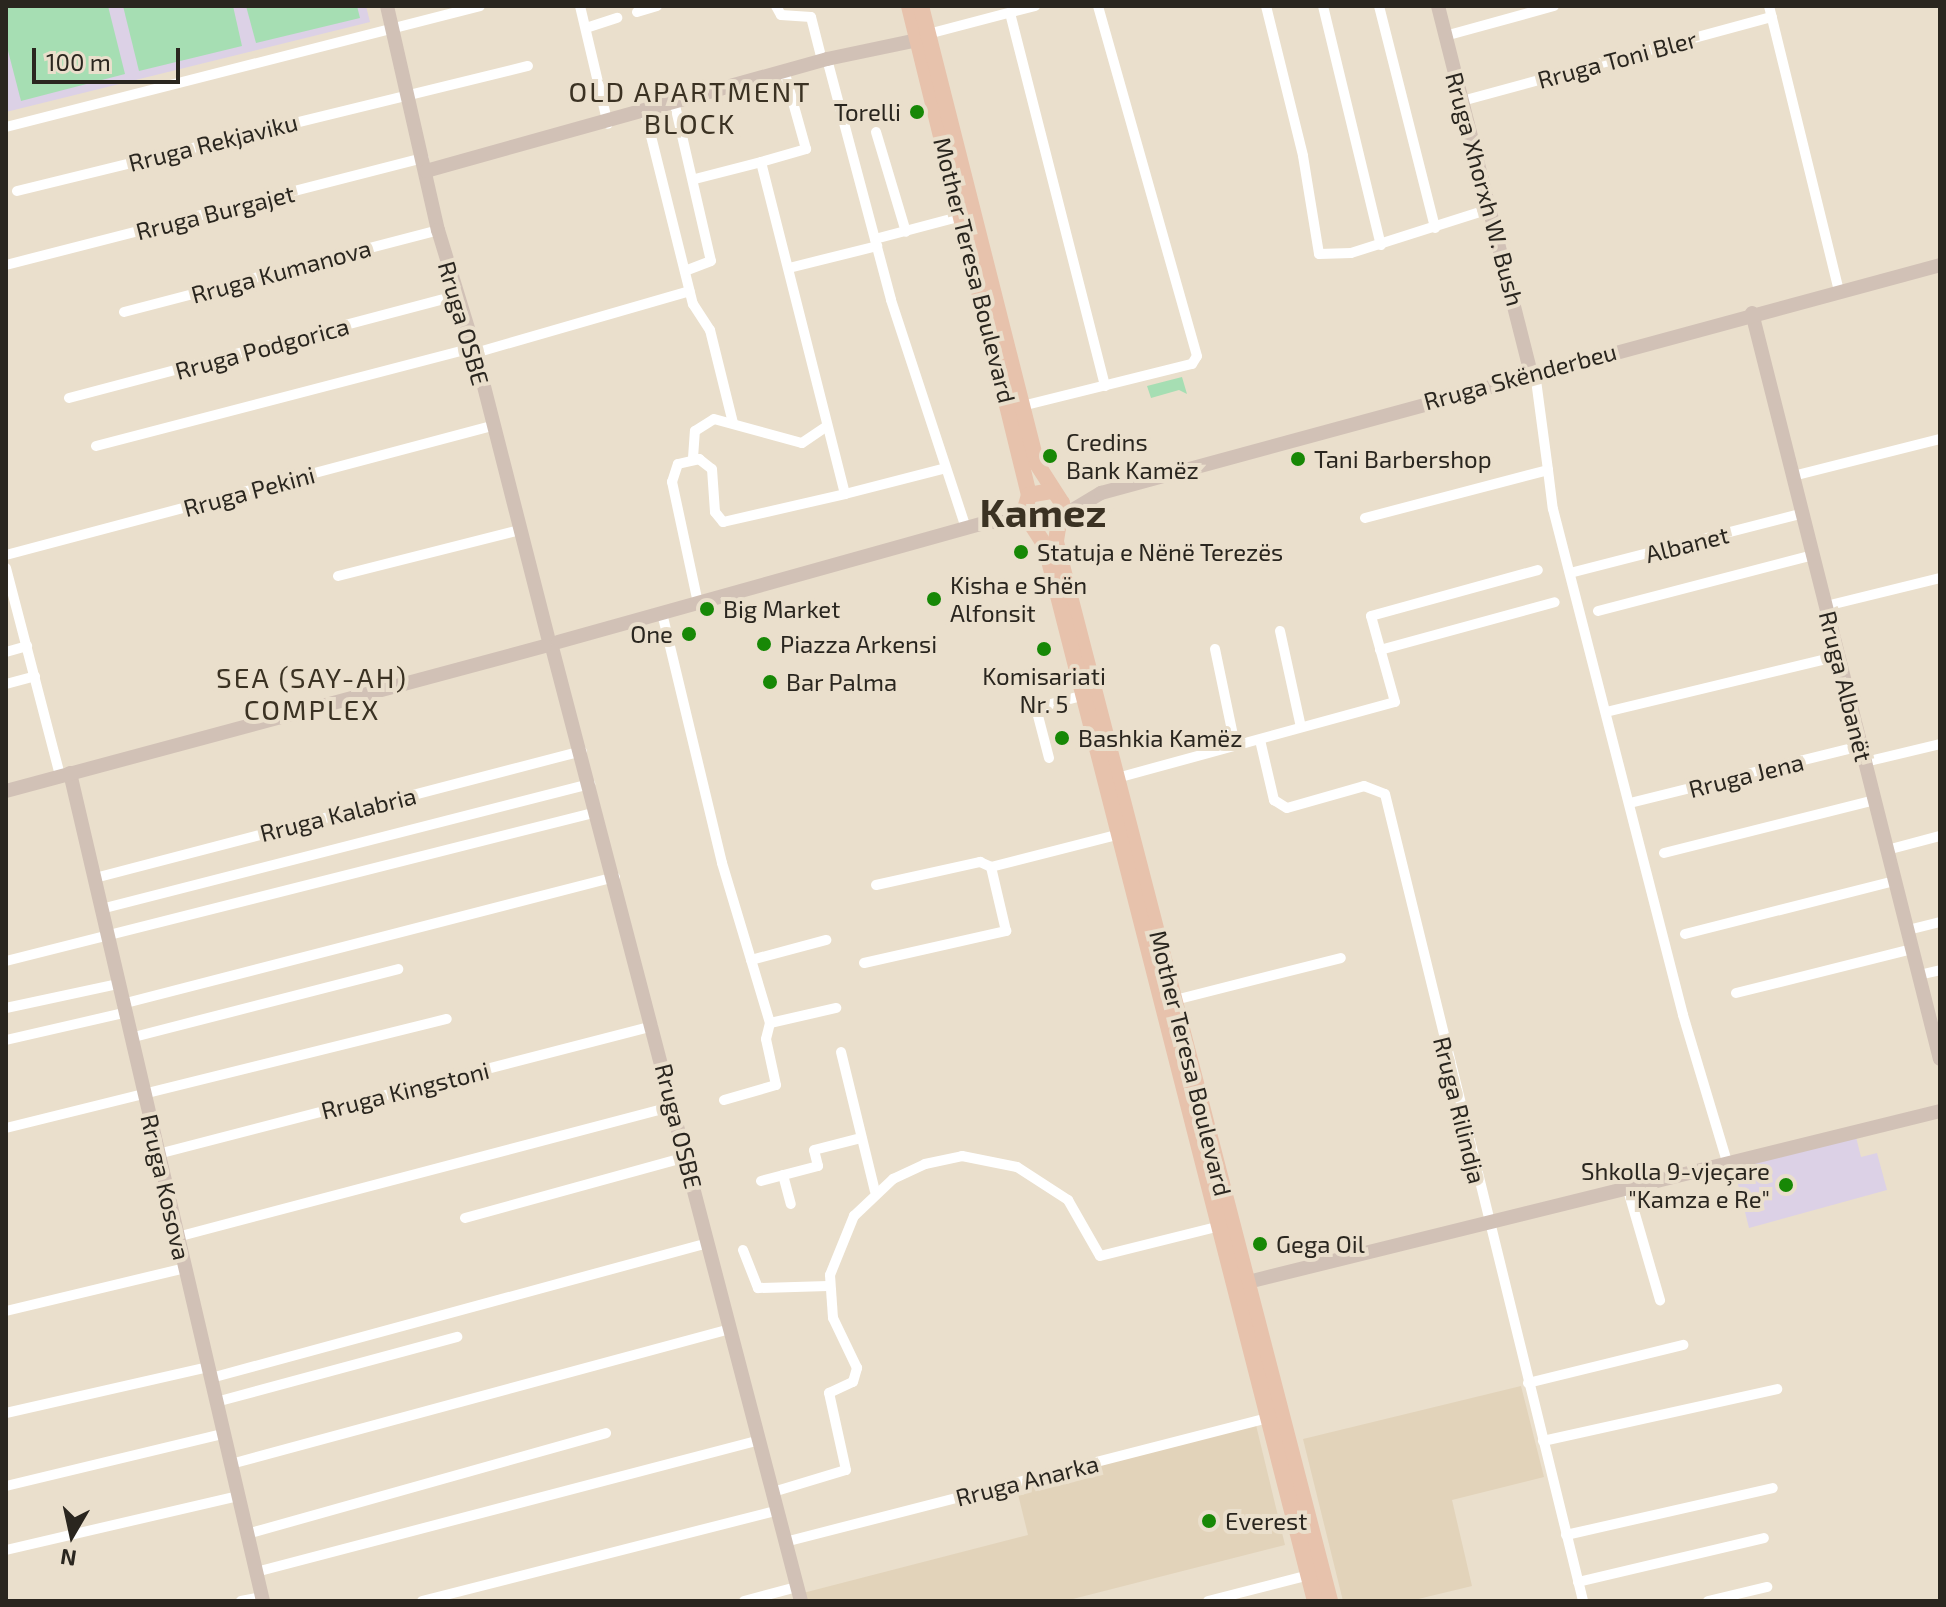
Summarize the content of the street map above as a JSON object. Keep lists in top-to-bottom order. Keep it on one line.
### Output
{"streets":{"main road":["Mother Teresa Boulevard"],"street":["Rruga Toni Bler","Rruga Rekjaviku","Rruga Xhorxh W. Bush","Rruga Burgajet","Rruga Kumanova","Rruga OSBE","Rruga Podgorica","Rruga Skënderbeu","Rruga Pekini","Albanet","Rruga Albanët","Rruga Jena","Rruga Kalabria","Rruga Kingstoni","Rruga Rilindja","Rruga Kosova","Rruga Anarka"]},"crossings":[["Rruga Toni Bler","Rruga Xhorxh W. Bush"],["Rruga Rekjaviku","Rruga OSBE"],["Rruga Xhorxh W. Bush","Rruga Skënderbeu"],["Rruga Burgajet","Rruga OSBE"],["Mother Teresa Boulevard","Rruga Skënderbeu"],["Mother Teresa Boulevard","Rruga Anarka"],["Rruga Kumanova","Rruga OSBE"],["Rruga OSBE","Rruga Podgorica"],["Rruga OSBE","Rruga Pekini"],["Rruga OSBE","Rruga Kalabria"],["Rruga OSBE","Rruga Kingstoni"],["Rruga OSBE","Rruga Anarka"],["Rruga Skënderbeu","Rruga Albanët"],["Albanet","Rruga Albanët"],["Rruga Albanët","Rruga Jena"],["Rruga Kalabria","Rruga Kosova"],["Rruga Kingstoni","Rruga Kosova"]],"districts":["OLD APARTMENT BLOCK","Kamez","SEA (SAY-AH) COMPLEX"],"places":["Torelli","Credins Bank Kamëz","Tani Barbershop","Statuja e Nënë Terezës","Kisha e Shën Alfonsit","Big Market","One","Piazza Arkensi","Komisariati Nr. 5","Bar Palma","Bashkia Kamëz","Shkolla 9-vjeçare \"Kamza e Re\"","Gega Oil","Everest"],"scale_bar":"100 m","north":"bottom"}
